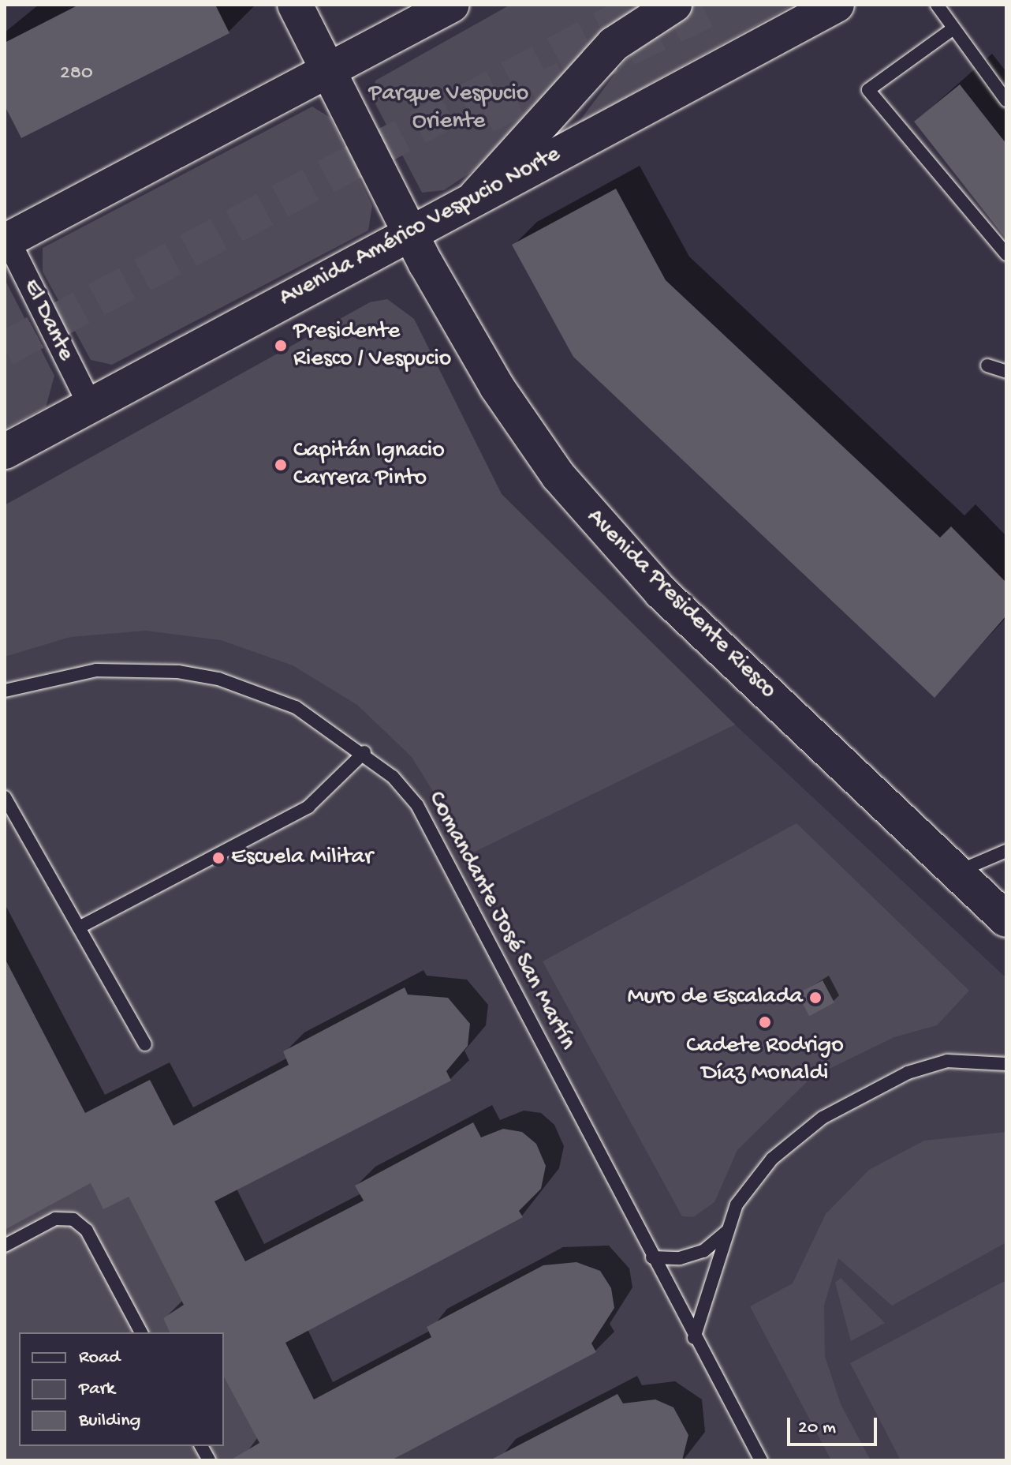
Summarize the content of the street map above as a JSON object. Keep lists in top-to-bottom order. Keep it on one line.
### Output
{"streets":{"main road":["Avenida Américo Vespucio Norte","Avenida Presidente Riesco"],"street":["El Dante"],"lane":["Comandante José San Martín"]},"crossings":[["Avenida Américo Vespucio Norte","El Dante"],["Avenida Américo Vespucio Norte","Avenida Presidente Riesco"]],"parks":["Parque Vespucio Oriente"],"places":["Presidente Riesco / Vespucio","Capitán Ignacio Carrera Pinto","Escuela Militar","Muro de Escalada","Cadete Rodrigo Díaz Monaldi"],"house_numbers":["280"],"legend":["Road","Park","Building"],"scale_bar":"20 m"}
